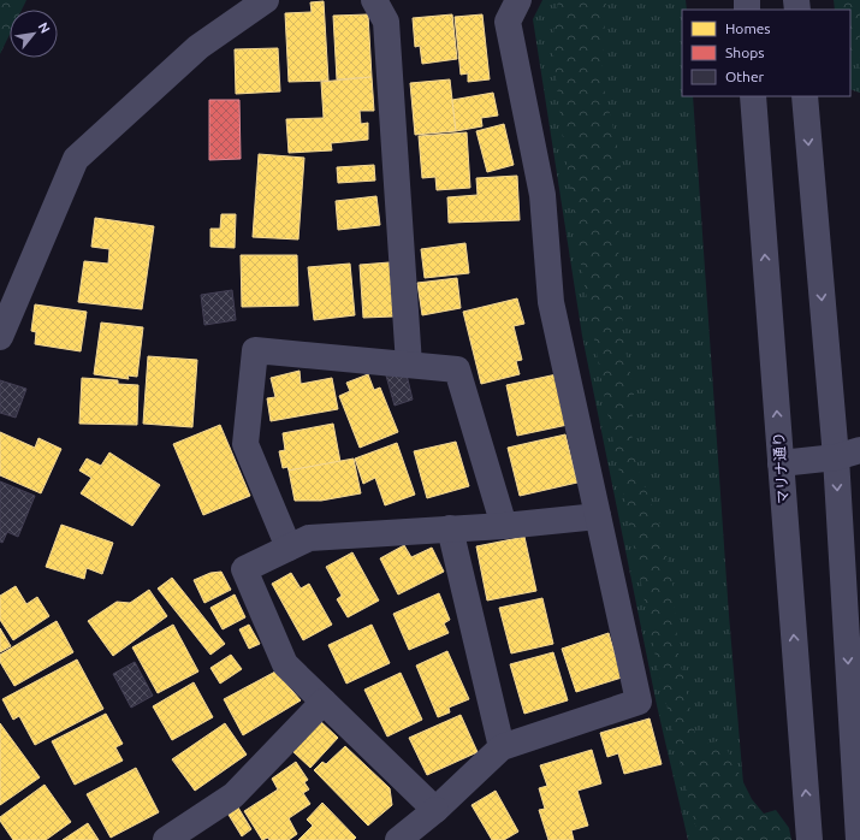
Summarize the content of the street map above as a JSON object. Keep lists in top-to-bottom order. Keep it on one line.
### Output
{"streets":{"street":["マリナ通り"]},"legend":["Homes","Shops","Other"],"north":"top right"}
